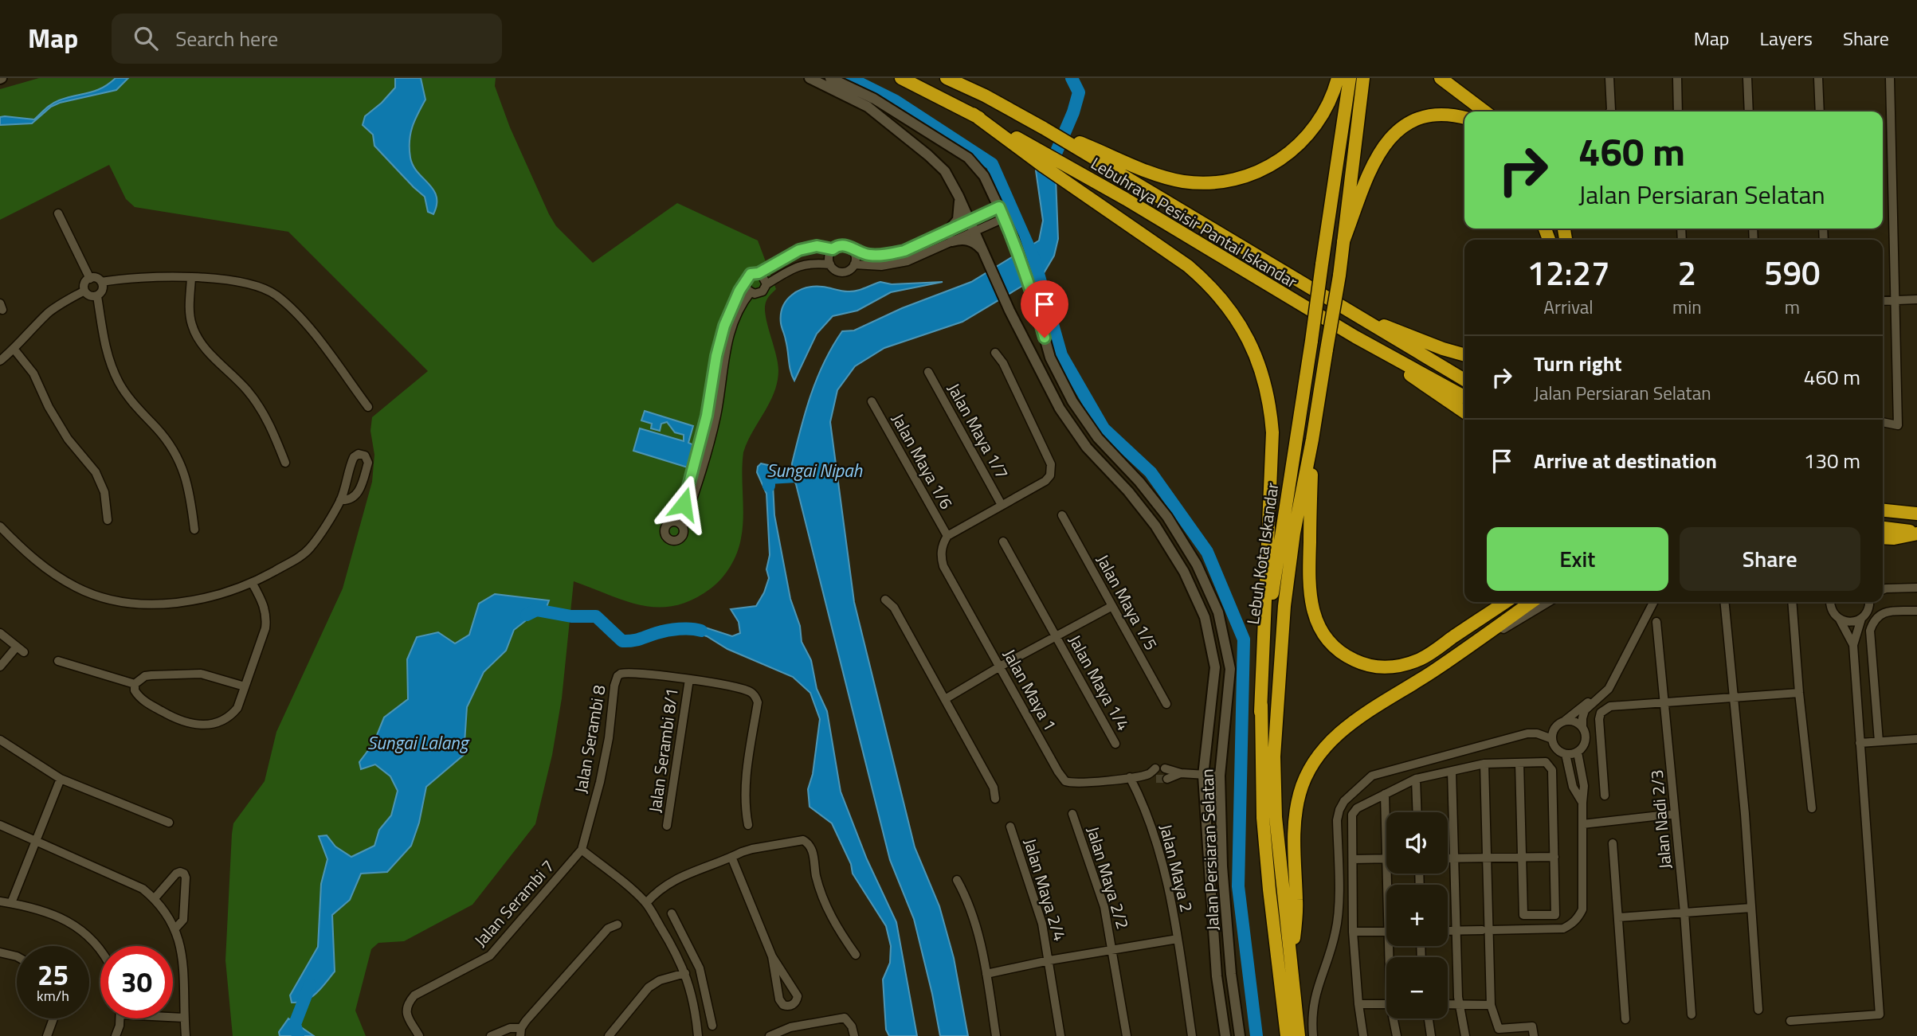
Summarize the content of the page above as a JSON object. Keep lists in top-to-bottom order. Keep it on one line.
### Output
{"streets":{"highway":["Lebuhraya Pesisir Pantai Iskandar","Lebuh Kota Iskandar"],"street":["Jalan Maya 1/7","Jalan Maya 1/6","Jalan Maya 1/5","Jalan Maya 1/4","Jalan Maya 1","Jalan Serambi 8","Jalan Serambi 8/1","Jalan Nadi 2/3","Jalan Persiaran Selatan","Jalan Maya 2","Jalan Maya 2/2","Jalan Maya 2/4","Jalan Serambi 7"]},"crossings":[["Jalan Maya 1/6","Jalan Maya 1"],["Jalan Maya 1","Jalan Maya 2"],["Jalan Serambi 8","Jalan Serambi 8/1"],["Jalan Serambi 8","Jalan Serambi 7"]],"water":["Sungai Nipah","Sungai Lalang"],"page":{"header":"Map","search":"Search here","nav":["Map","Layers","Share"],"turn":["460 m","Jalan Persiaran Selatan"],"eta":["12:27","Arrival","2","min","590","m"],"list":[{"name":"Turn right","note":"Jalan Persiaran Selatan","value":"460 m"},{"name":"Arrive at destination","value":"130 m"}],"buttons":["Exit","Share"],"map_buttons":["+","−"],"speed":"25 km/h","limit":"30"}}
